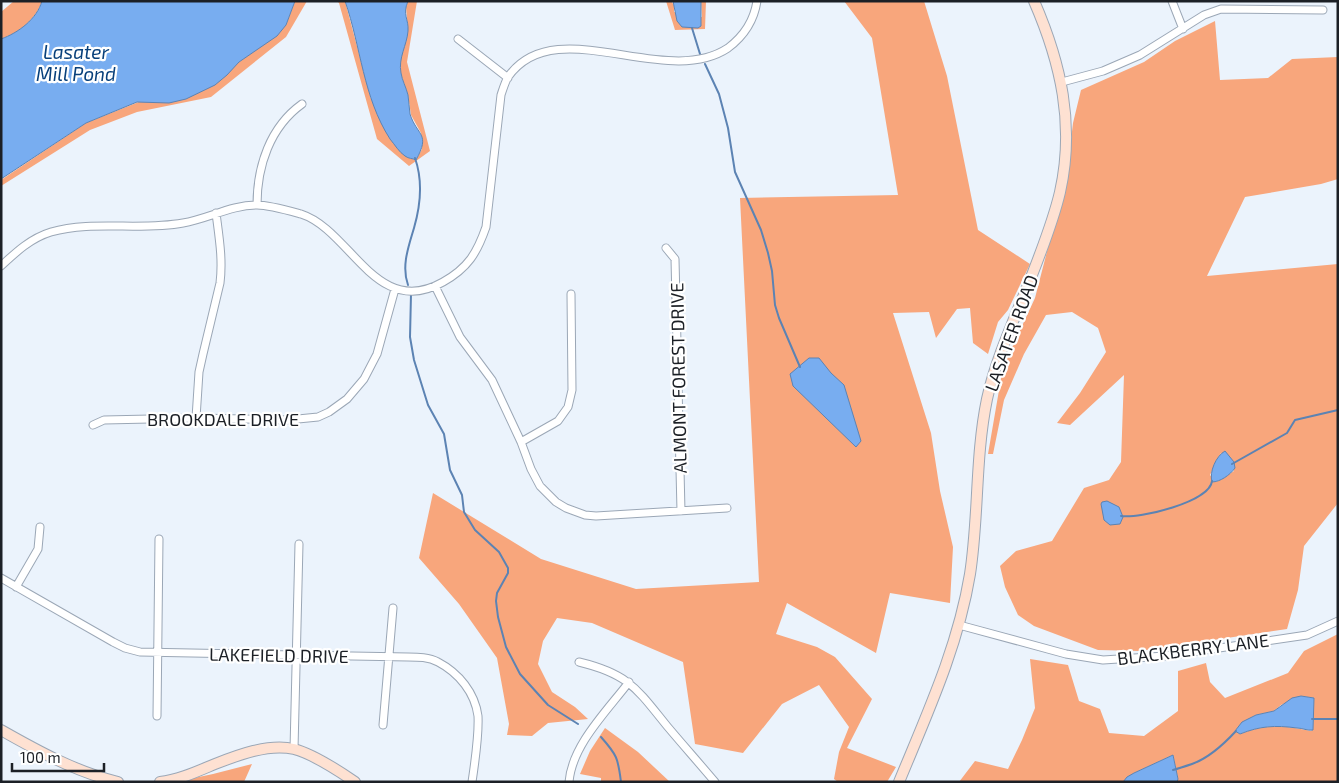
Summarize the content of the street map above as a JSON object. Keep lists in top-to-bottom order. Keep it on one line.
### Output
{"streets":{"street":["LASATER ROAD","ALMONT FOREST DRIVE","BROOKDALE DRIVE","BLACKBERRY LANE","LAKEFIELD DRIVE"]},"crossings":[["LASATER ROAD","BLACKBERRY LANE"]],"water":["Lasater Mill Pond"],"scale_bar":"100 m"}
